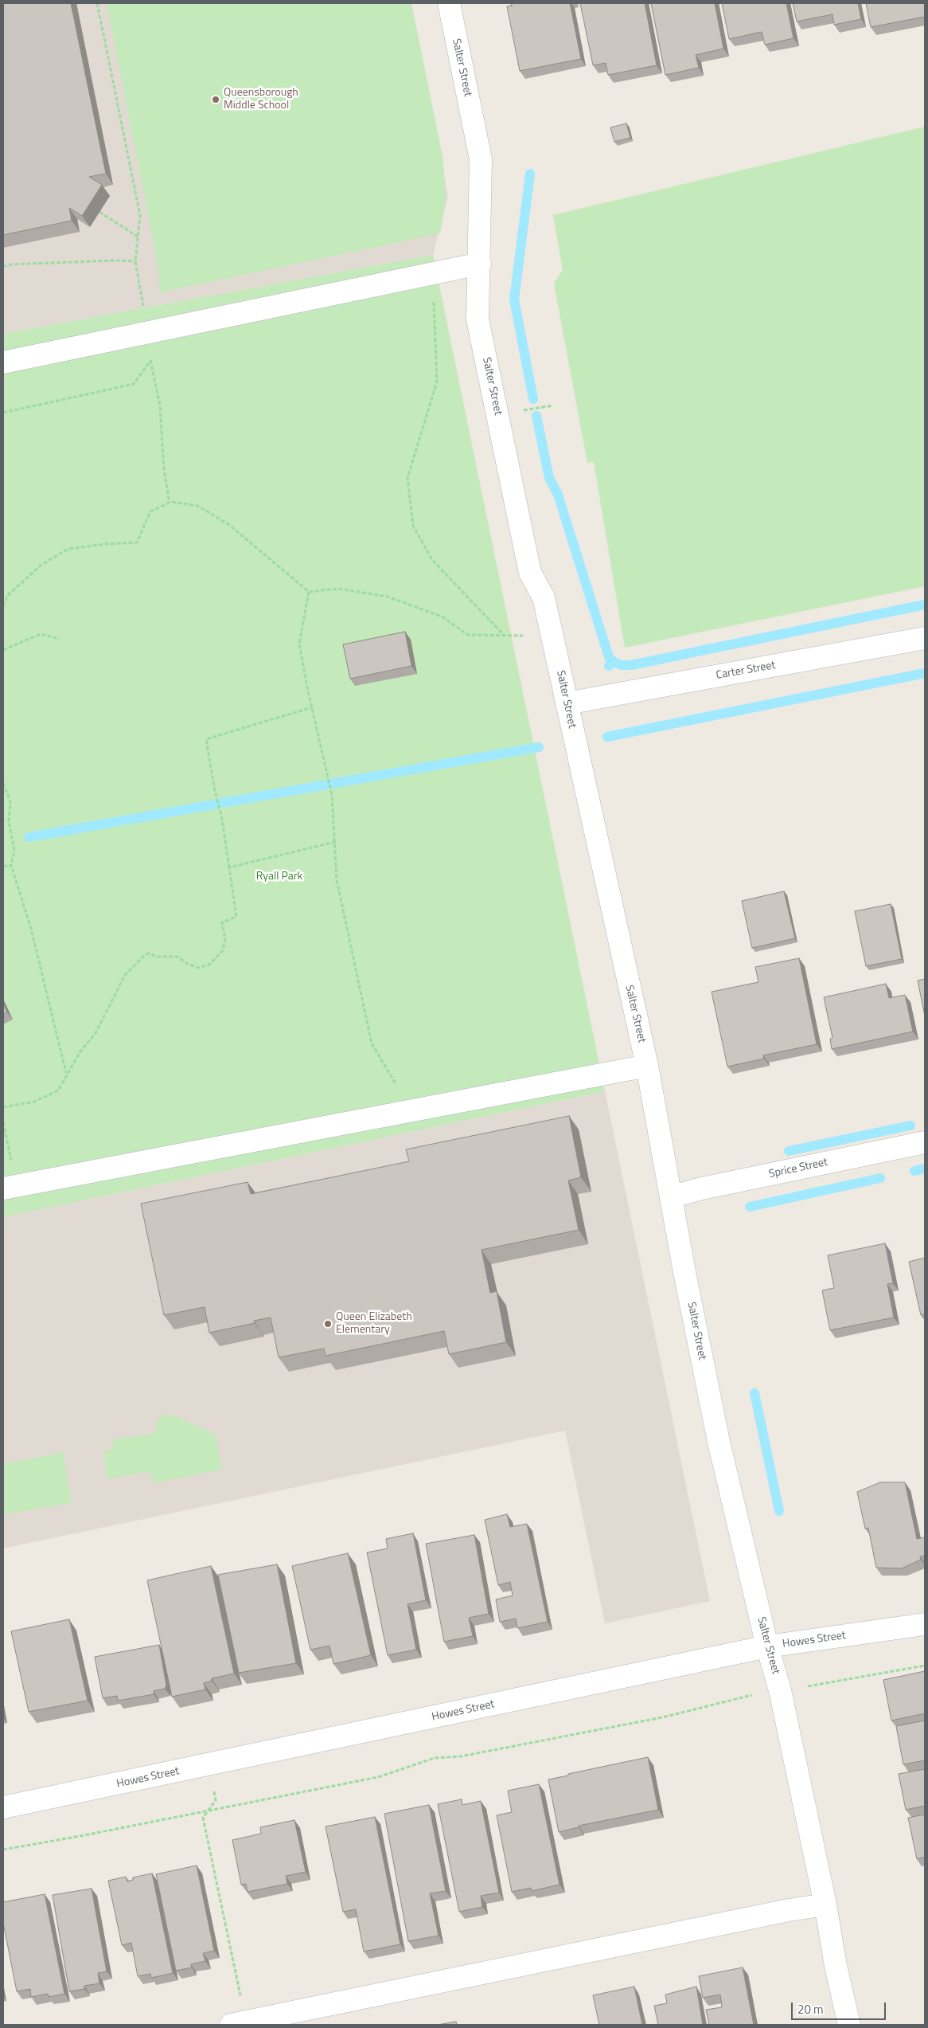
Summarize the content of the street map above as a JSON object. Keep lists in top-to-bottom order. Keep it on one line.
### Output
{"streets":{"street":["Salter Street","Carter Street","Sprice Street","Howes Street"]},"crossings":[["Salter Street","Carter Street"],["Salter Street","Sprice Street"],["Salter Street","Howes Street"]],"parks":["Ryall Park"],"places":["Queensborough Middle School","Queen Elizabeth Elementary"],"scale_bar":"20 m"}
